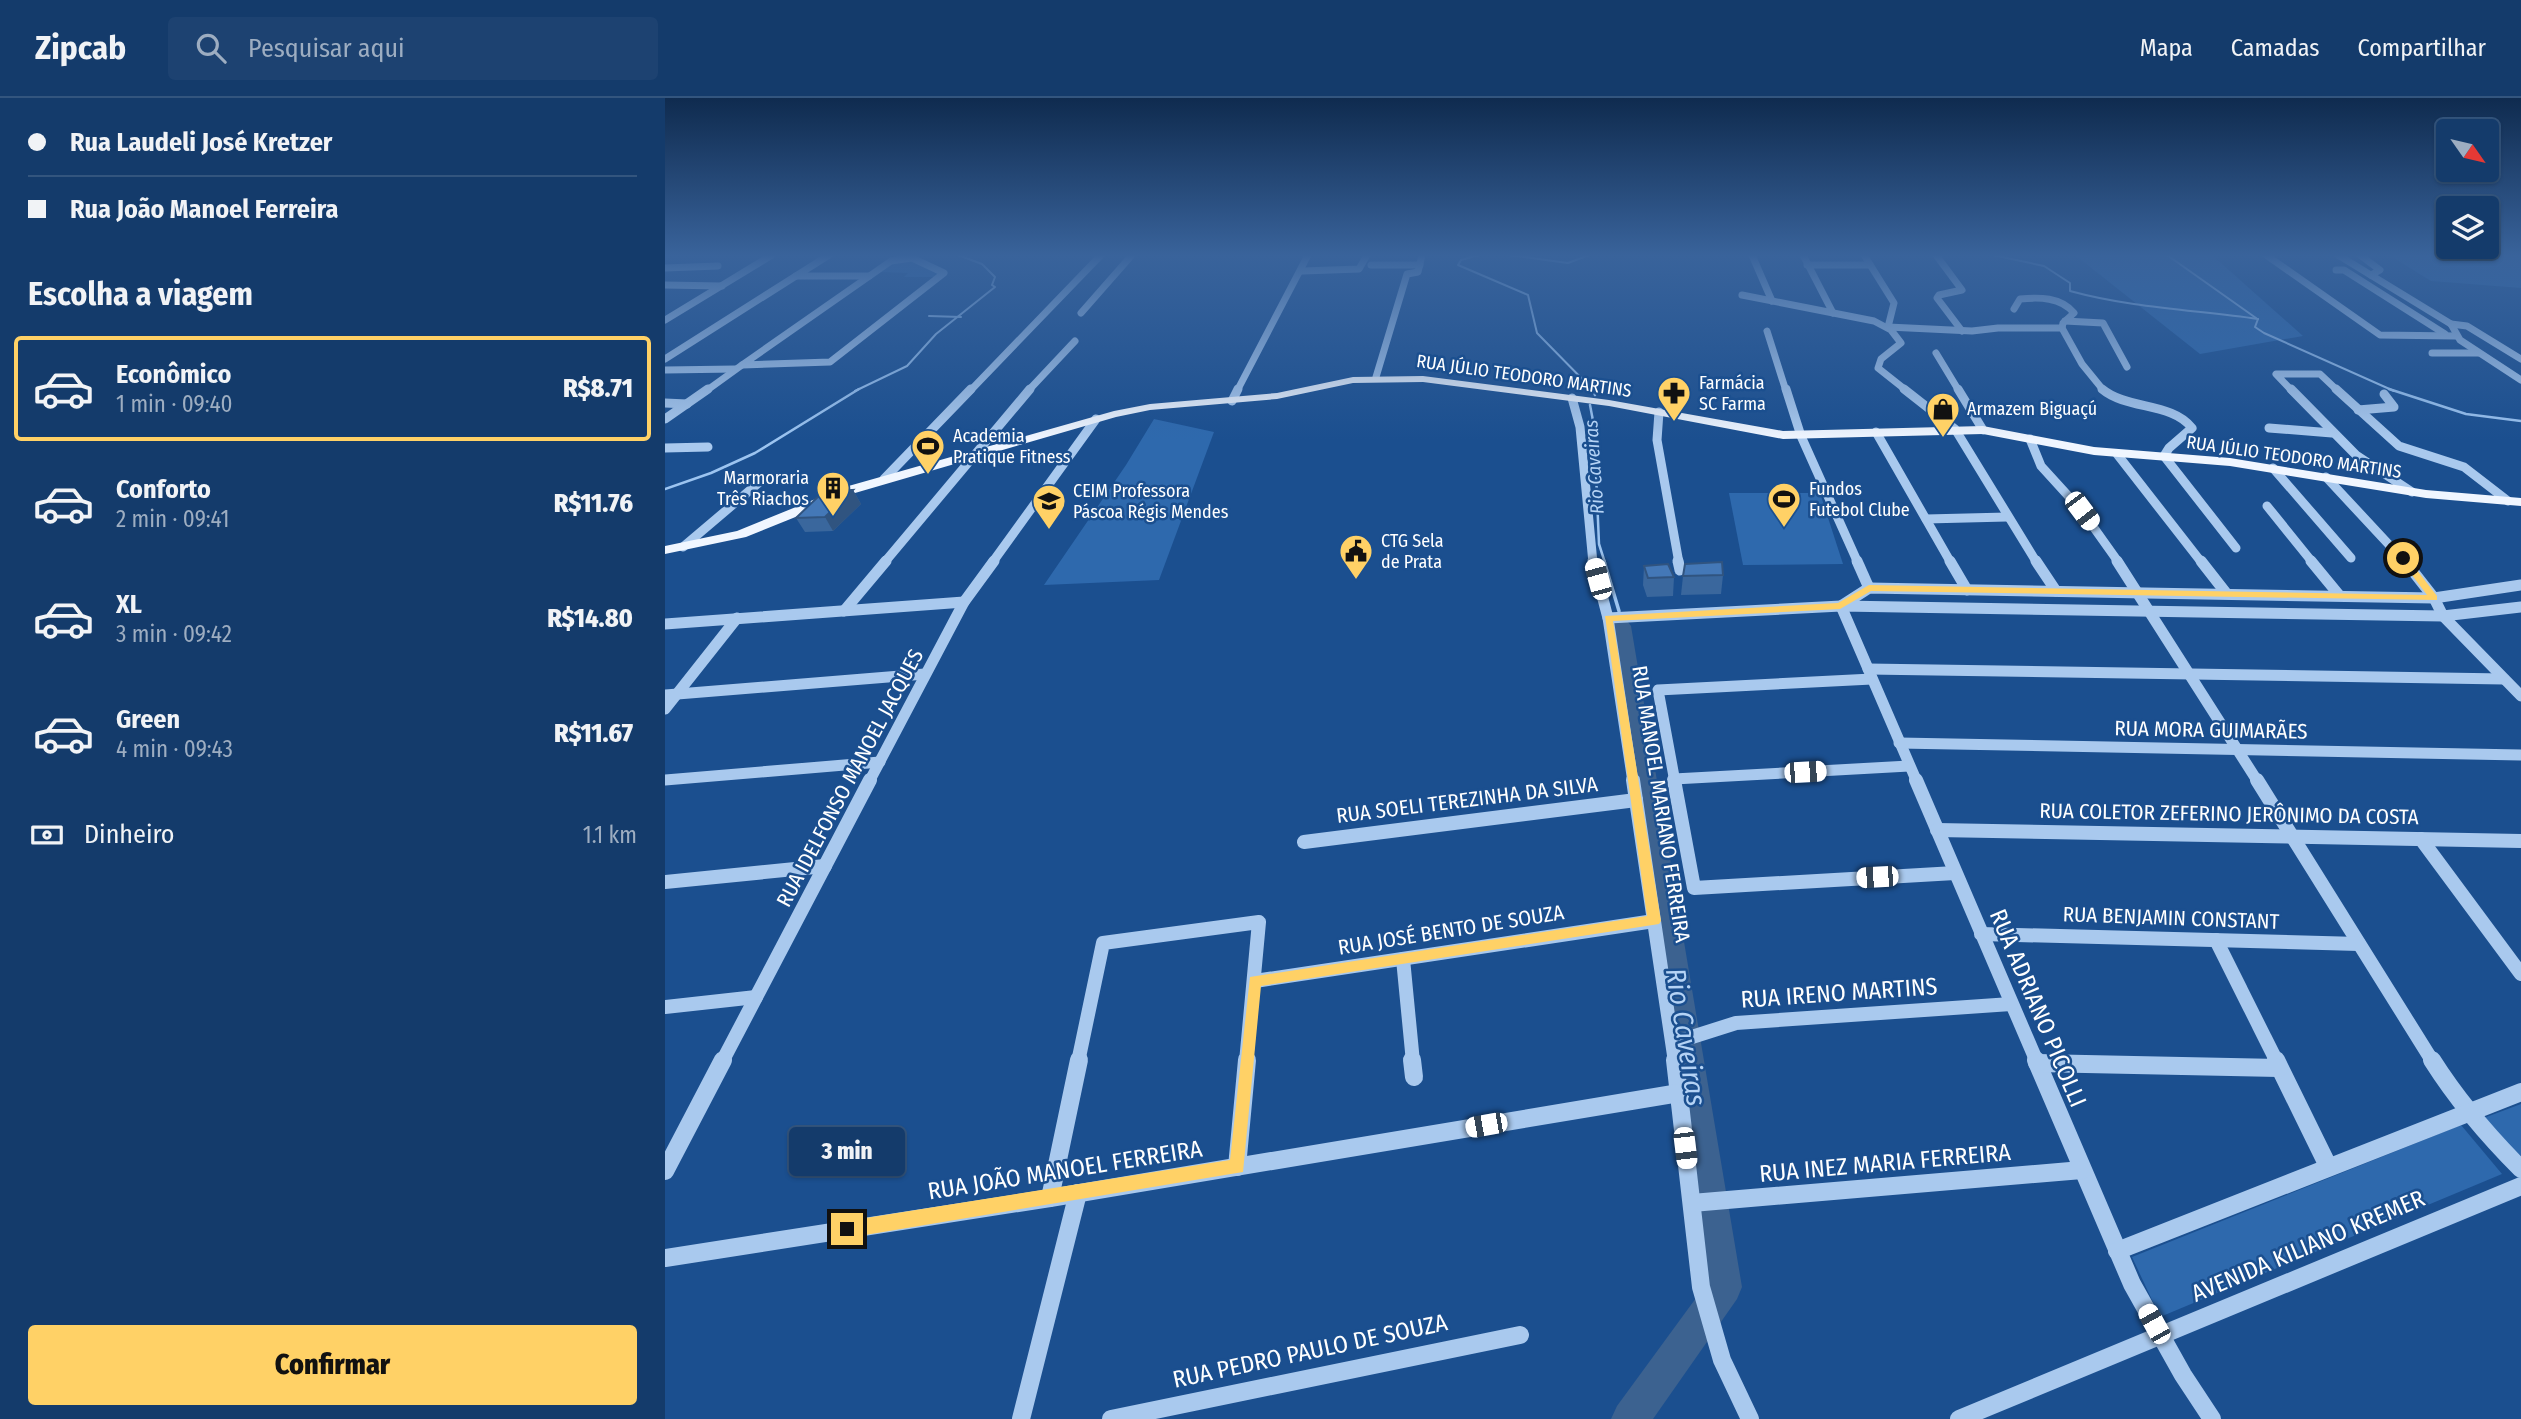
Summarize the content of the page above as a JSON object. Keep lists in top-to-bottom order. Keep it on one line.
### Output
{"streets":{"main road":["RUA JÚLIO TEODORO MARTINS"],"street":["RUA MORA GUIMARÃES","RUA IDELFONSO MANOEL JACQUES","RUA SOELI TEREZINHA DA SILVA","RUA MANOEL MARIANO FERREIRA","RUA COLETOR ZEFERINO JERÔNIMO DA COSTA","RUA BENJAMIN CONSTANT","RUA JOSÉ BENTO DE SOUZA","RUA IRENO MARTINS","RUA ADRIANO PICOLLI","RUA INEZ MARIA FERREIRA","RUA JOÃO MANOEL FERREIRA","AVENIDA KILIANO KREMER","RUA PEDRO PAULO DE SOUZA"]},"crossings":[["RUA JÚLIO TEODORO MARTINS","RUA IDELFONSO MANOEL JACQUES"],["RUA JÚLIO TEODORO MARTINS","RUA MANOEL MARIANO FERREIRA"],["RUA MORA GUIMARÃES","RUA ADRIANO PICOLLI"],["RUA SOELI TEREZINHA DA SILVA","RUA MANOEL MARIANO FERREIRA"],["RUA MANOEL MARIANO FERREIRA","RUA JOSÉ BENTO DE SOUZA"],["RUA MANOEL MARIANO FERREIRA","RUA IRENO MARTINS"],["RUA MANOEL MARIANO FERREIRA","RUA INEZ MARIA FERREIRA"],["RUA MANOEL MARIANO FERREIRA","RUA JOÃO MANOEL FERREIRA"],["RUA COLETOR ZEFERINO JERÔNIMO DA COSTA","RUA ADRIANO PICOLLI"],["RUA BENJAMIN CONSTANT","RUA ADRIANO PICOLLI"],["RUA IRENO MARTINS","RUA ADRIANO PICOLLI"],["RUA ADRIANO PICOLLI","RUA INEZ MARIA FERREIRA"],["RUA ADRIANO PICOLLI","AVENIDA KILIANO KREMER"]],"water":["Rio Caveiras"],"places":{"pharmacy":["Farmácia SC Farma"],"shop":["Armazem Biguaçú"],"sports":["Academia Pratique Fitness","Fundos Futebol Clube"],"building":["Marmoraria Três Riachos"],"school or university":["CEIM Professora Páscoa Régis Mendes"],"public building":["CTG Sela de Prata"]},"north":"bottom right","page":{"header":"Zipcab","search":"Pesquisar aqui","nav":["Mapa","Camadas","Compartilhar"],"banner":["Rua Laudeli José Kretzer","Rua João Manoel Ferreira"],"heading":"Escolha a viagem","list":[{"name":"Econômico","note":"1 min · 09:40","value":"R$8.71"},{"name":"Conforto","note":"2 min · 09:41","value":"R$11.76"},{"name":"XL","note":"3 min · 09:42","value":"R$14.80"},{"name":"Green","note":"4 min · 09:43","value":"R$11.67"}],"pay":["Dinheiro","1.1 km"],"bubble":"3 min","buttons":"Confirmar"}}
